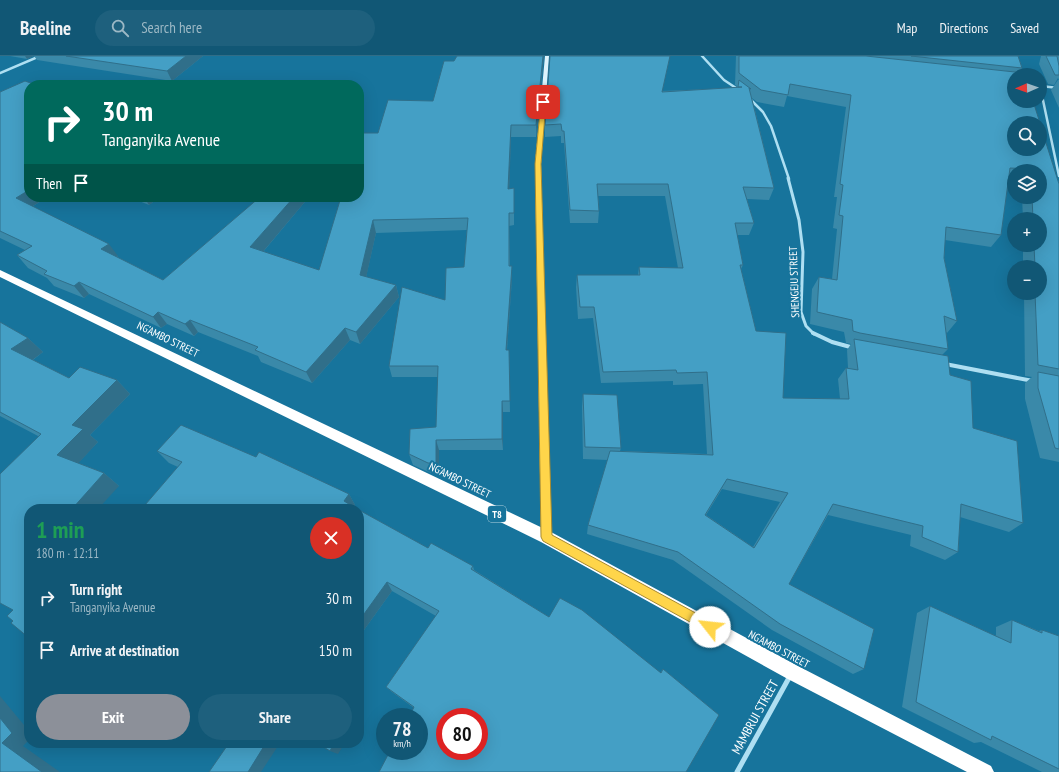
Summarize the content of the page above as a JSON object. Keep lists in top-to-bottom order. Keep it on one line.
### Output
{"streets":{"highway":["NG’AMBO STREET","T8"],"street":["SHENGEJU STREET","MAMBRUI STREET"]},"crossings":[["NG’AMBO STREET","MAMBRUI STREET"]],"north":"left","page":{"header":"Beeline","search":"Search here","nav":["Map","Directions","Saved"],"map_buttons":["+","−"],"turn":["30 m","Tanganyika Avenue"],"then":"Then","heading":["1 min","180 m · 12:11"],"list":[{"name":"Turn right","note":"Tanganyika Avenue","value":"30 m"},{"name":"Arrive at destination","value":"150 m"}],"buttons":["Exit","Share"],"speed":"78 km/h","limit":"80"}}
